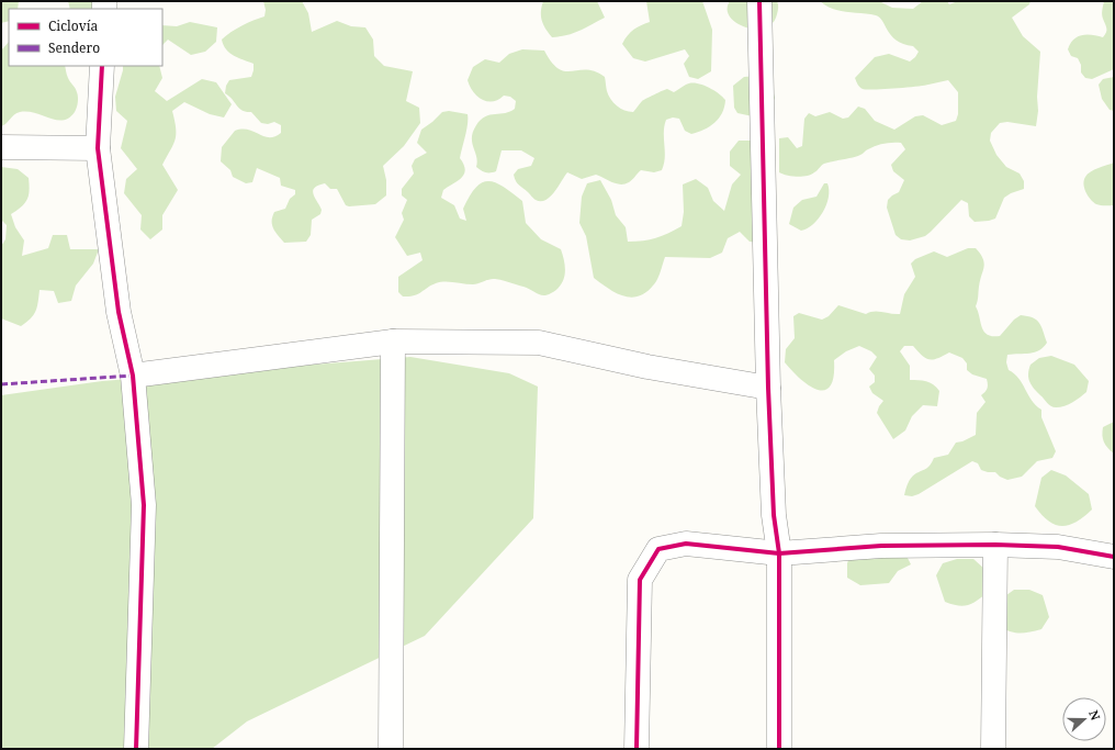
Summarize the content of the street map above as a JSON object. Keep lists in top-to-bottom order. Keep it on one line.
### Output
{"legend":["Ciclovía","Sendero"],"north":"right"}
